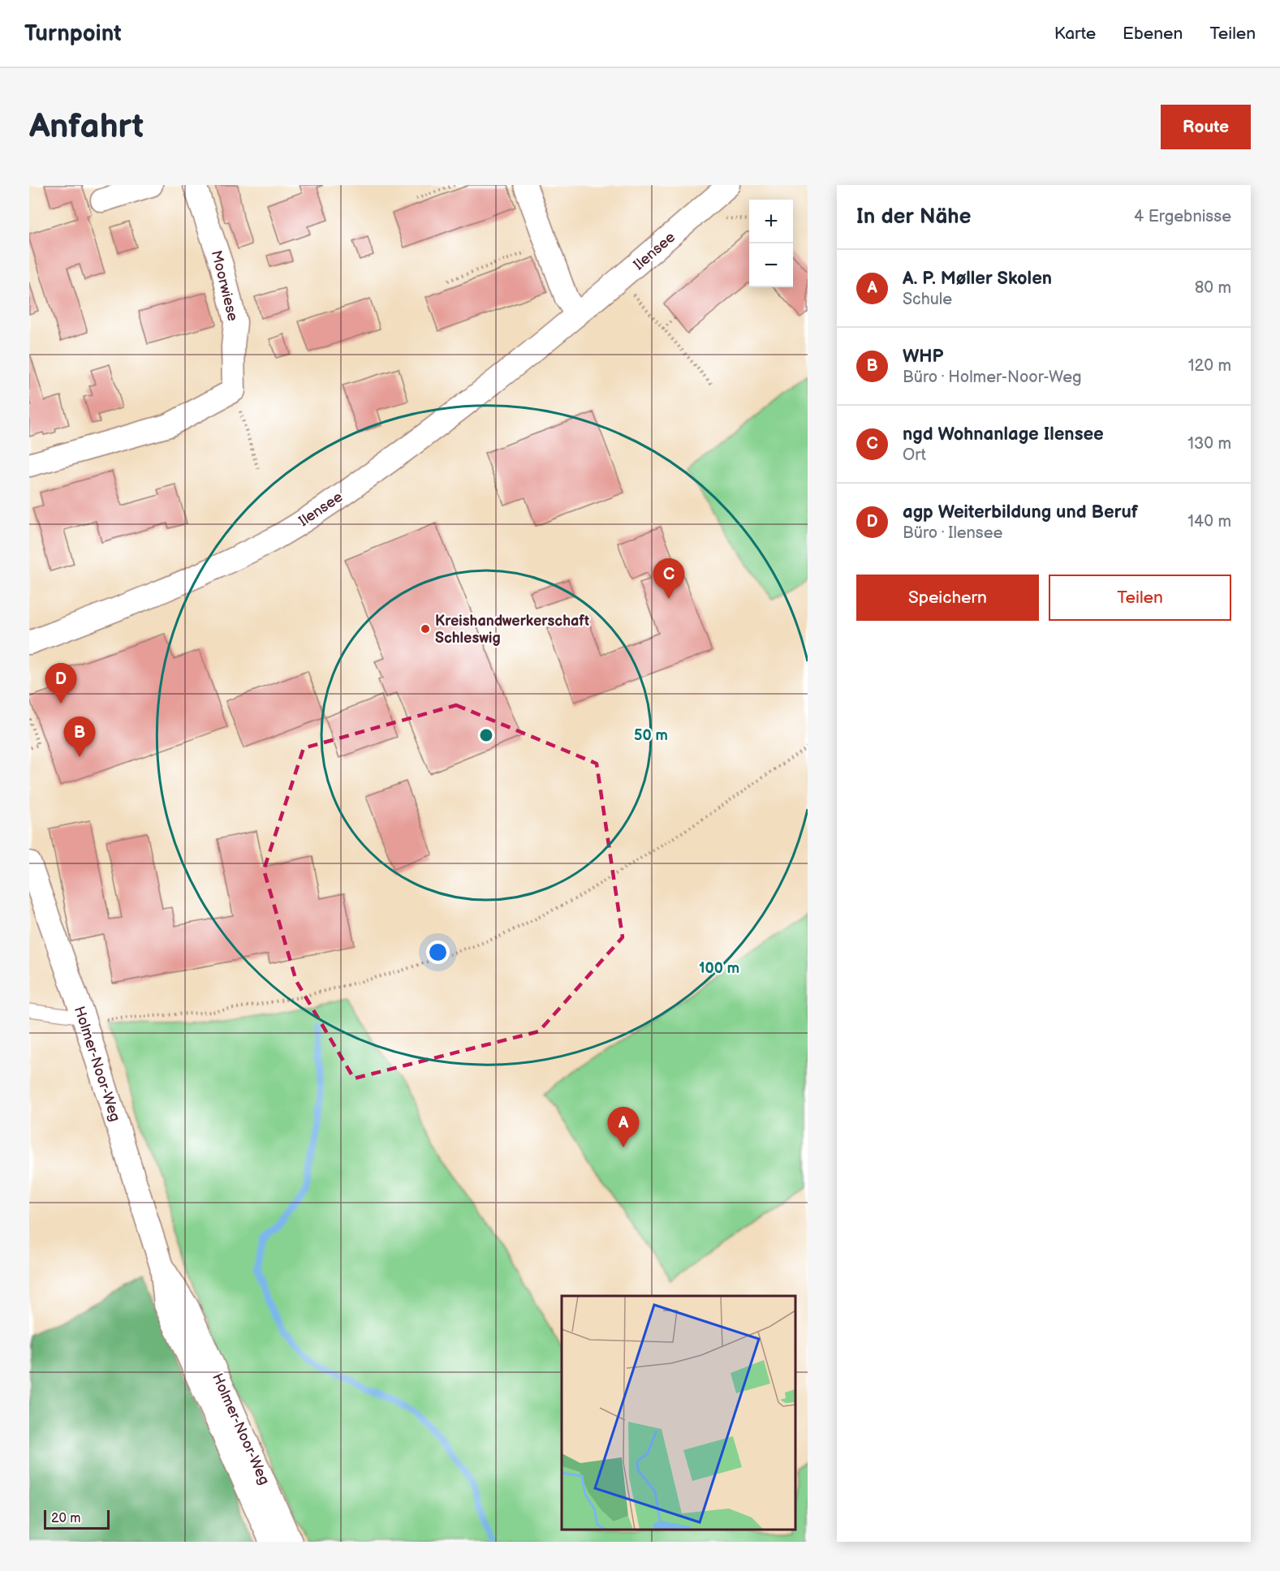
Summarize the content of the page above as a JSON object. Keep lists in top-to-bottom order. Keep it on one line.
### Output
{"streets":{"street":["Ilensee","Moorwiese","Holmer-Noor-Weg"]},"places":["Kreishandwerkerschaft Schleswig"],"scale_bar":"20 m","page":{"header":"Turnpoint","nav":["Karte","Ebenen","Teilen"],"buttons":["Route",["Speichern","Teilen"]],"title":"Anfahrt","heading":["In der Nähe","4 Ergebnisse"],"map_buttons":["+","−"],"list":[{"mark":"A","name":"A. P. Møller Skolen","note":"Schule","value":"80 m"},{"mark":"B","name":"WHP","note":"Büro · Holmer-Noor-Weg","value":"120 m"},{"mark":"C","name":"ngd Wohnanlage Ilensee","note":"Ort","value":"130 m"},{"mark":"D","name":"agp Weiterbildung und Beruf","note":"Büro · Ilensee","value":"140 m"}],"pins":["C","D","B","A"],"scale":"20 m"},"rings":["50 m","100 m"]}
